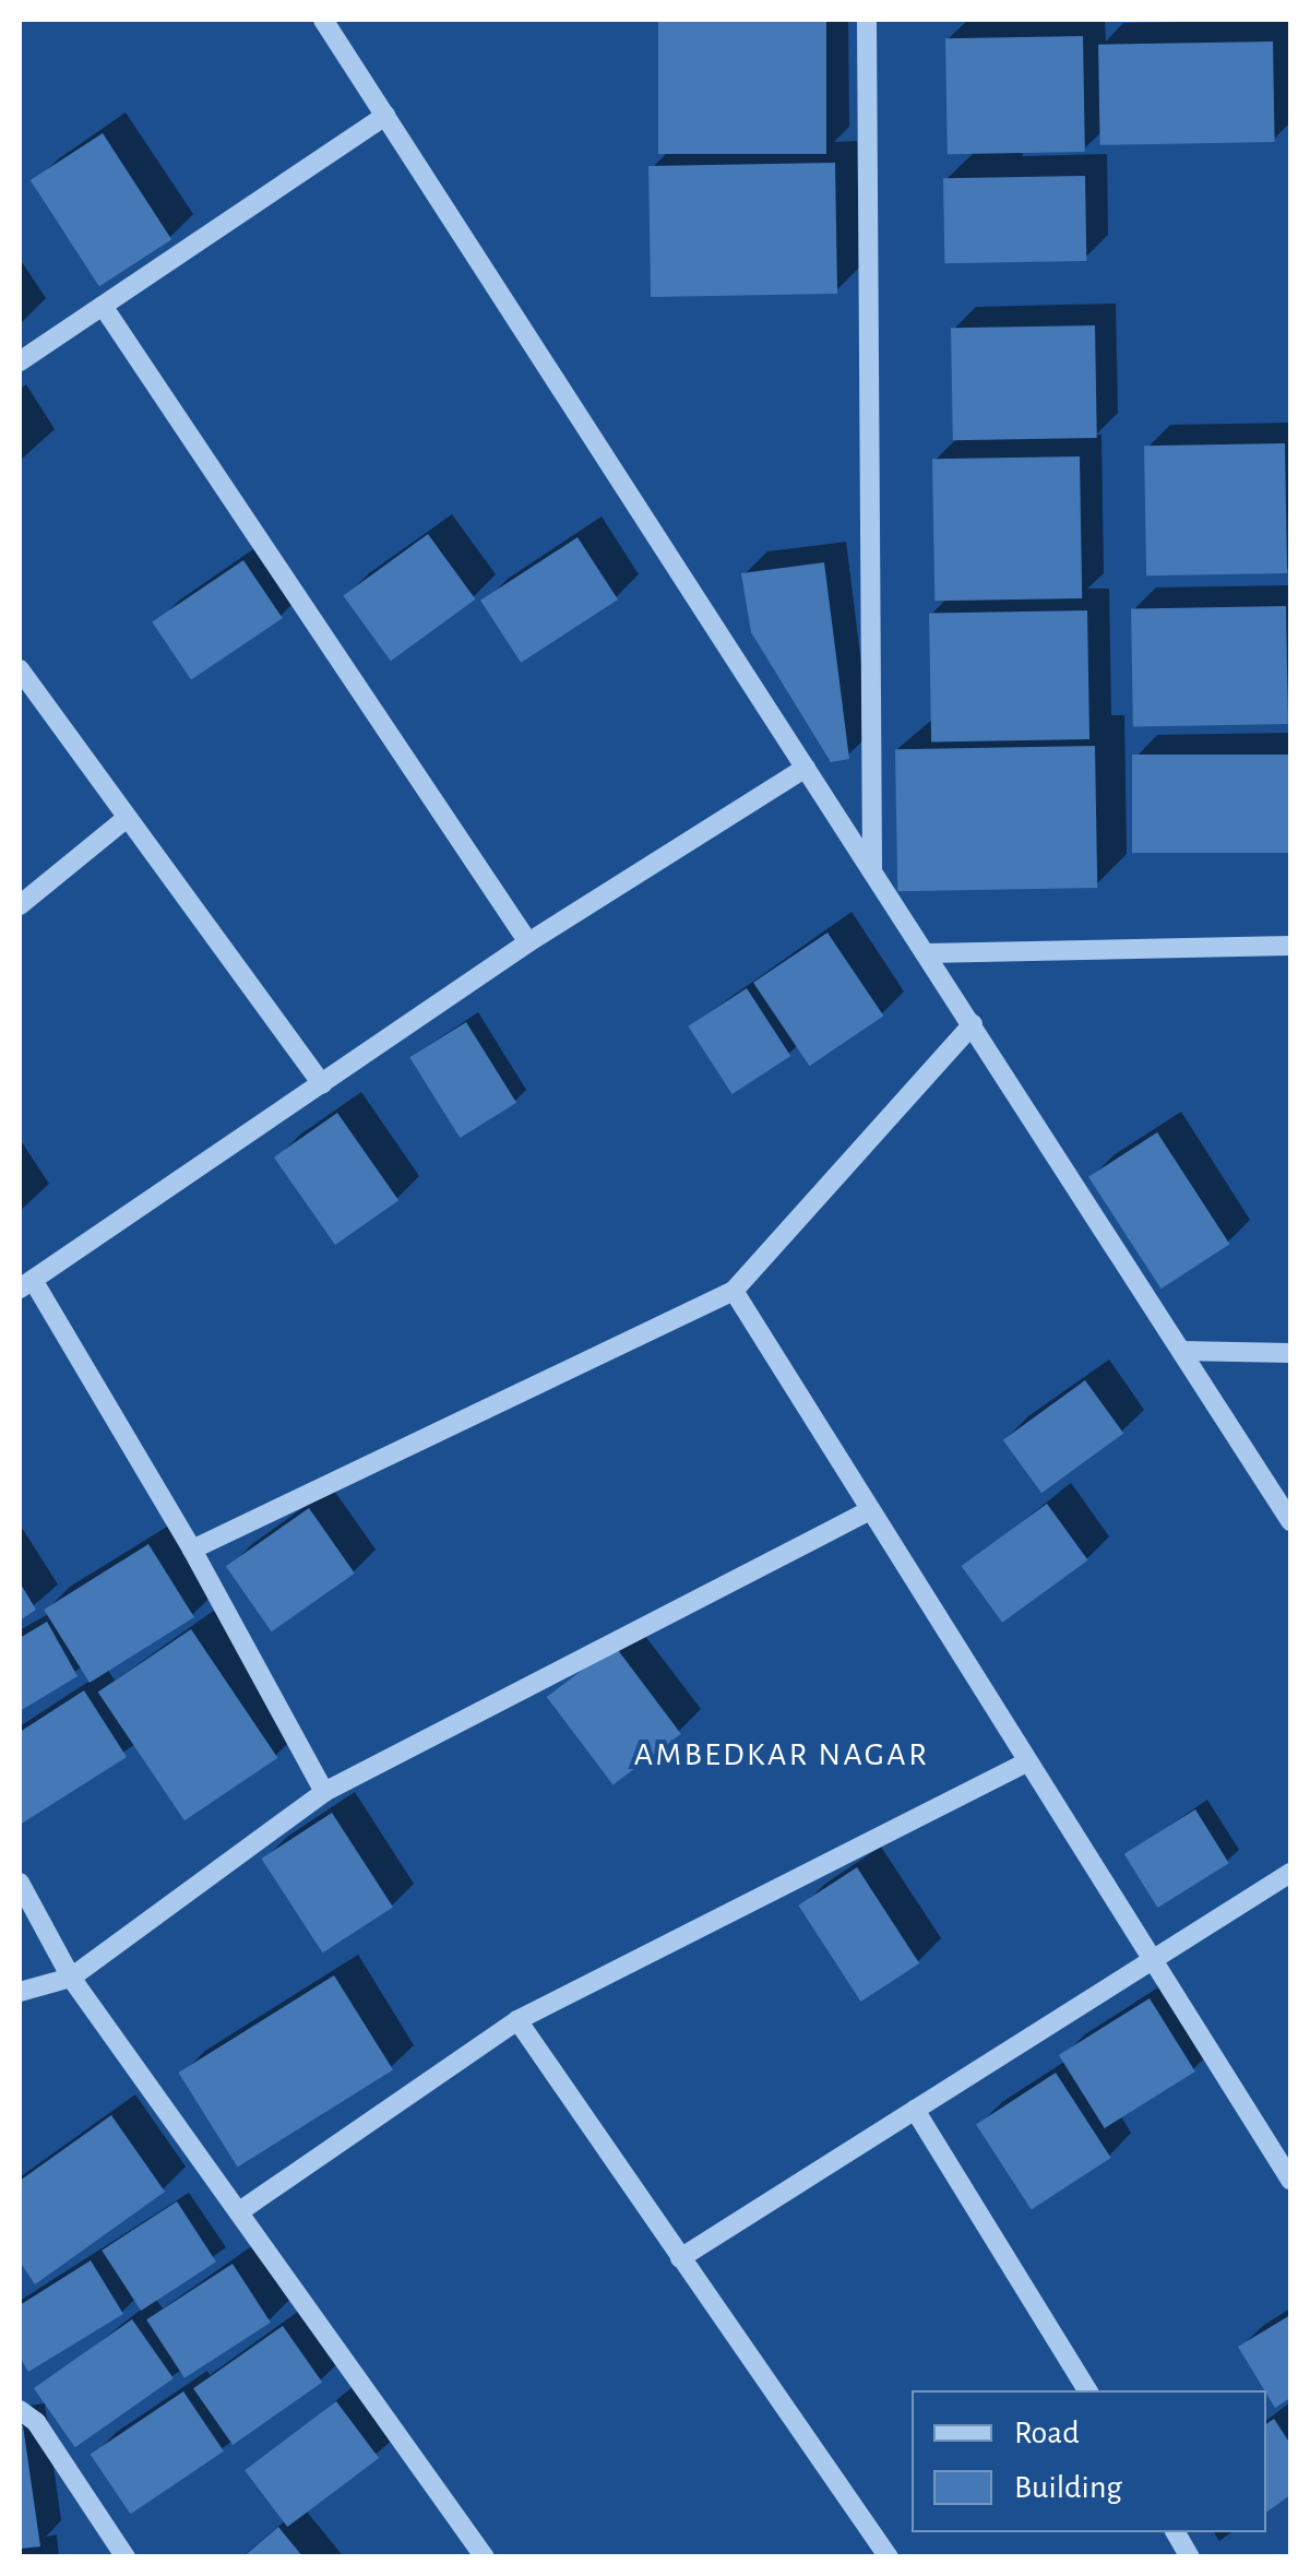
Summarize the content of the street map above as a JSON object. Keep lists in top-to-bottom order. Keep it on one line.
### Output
{"districts":["AMBEDKAR NAGAR"],"legend":["Road","Building"]}
